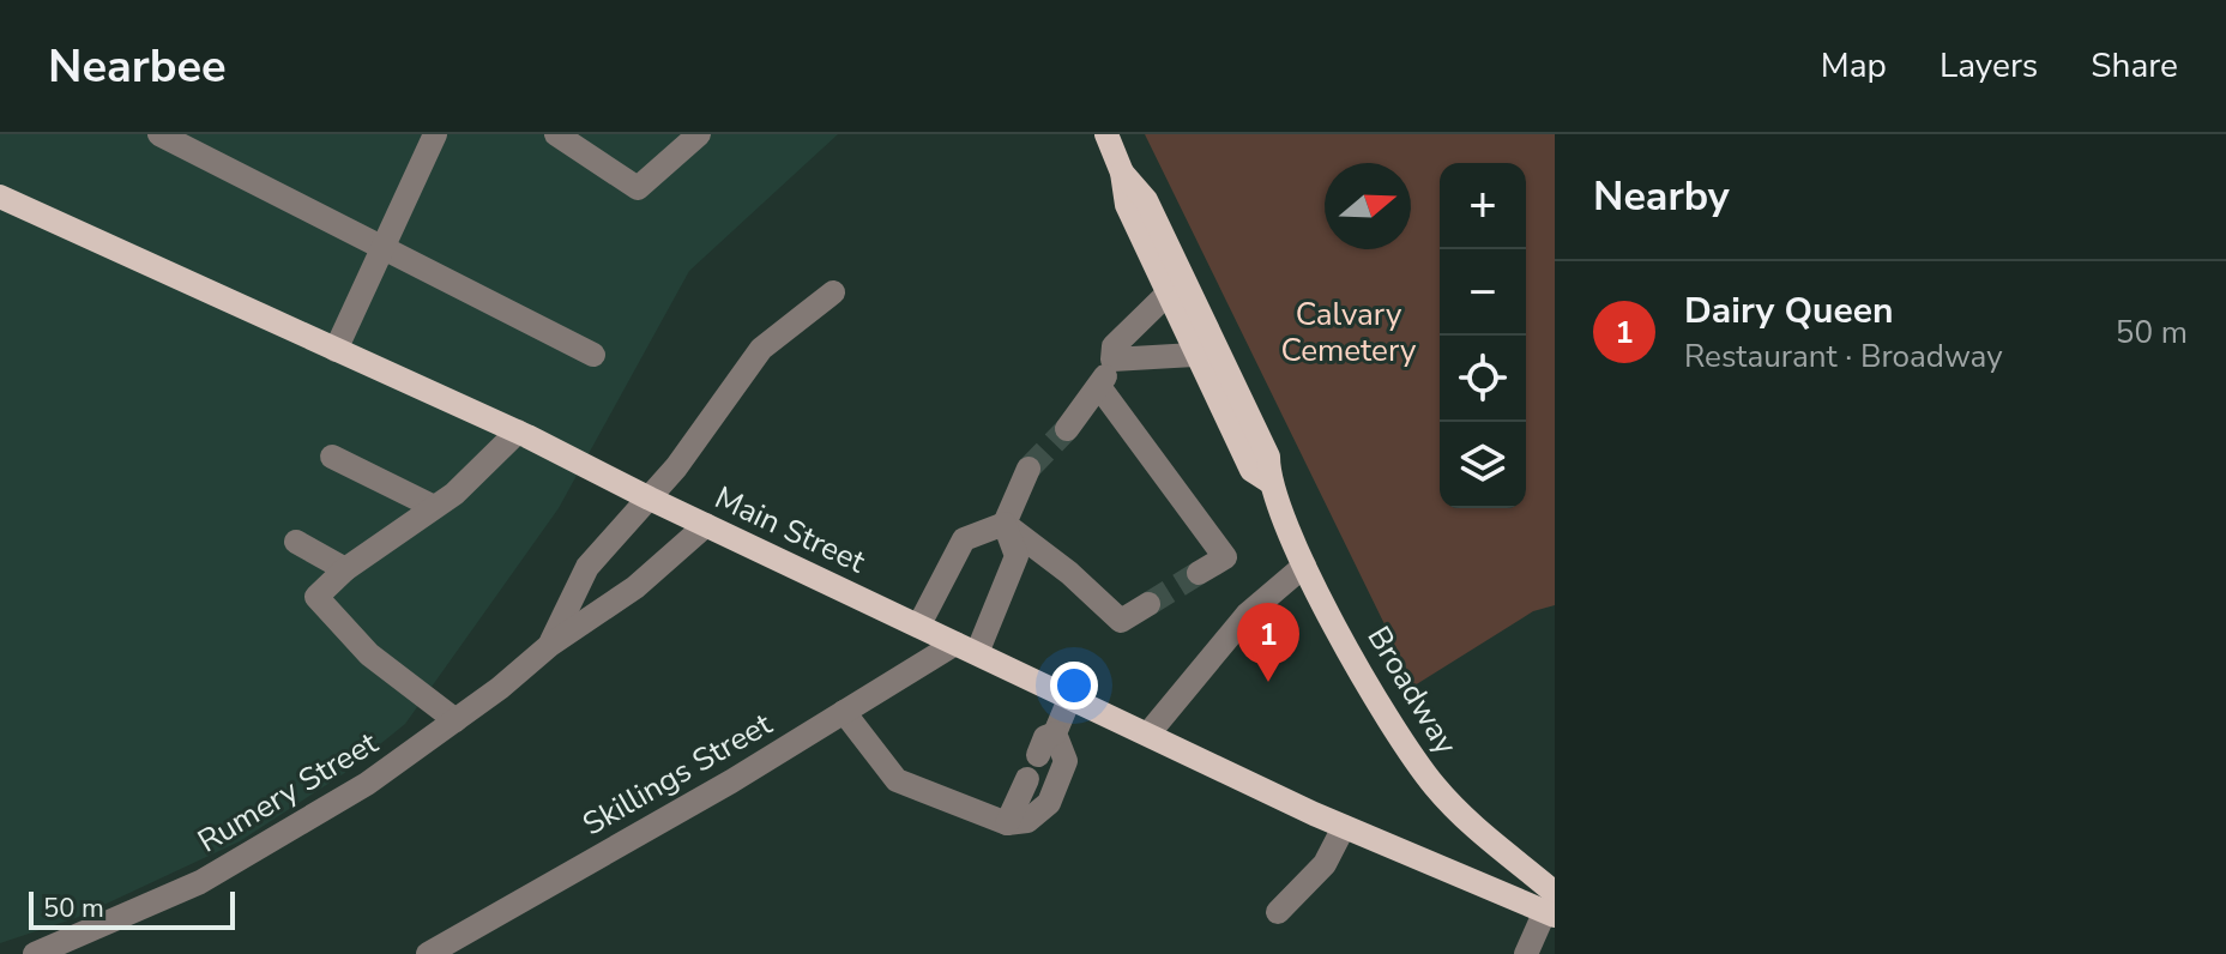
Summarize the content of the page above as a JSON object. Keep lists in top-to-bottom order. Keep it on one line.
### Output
{"streets":{"main road":["Main Street","Broadway"],"street":["Skillings Street","Rumery Street"]},"crossings":[["Main Street","Broadway"],["Main Street","Skillings Street"],["Main Street","Rumery Street"]],"parks":["Calvary Cemetery"],"scale_bar":"50 m","north":"right","page":{"header":"Nearbee","nav":["Map","Layers","Share"],"heading":"Nearby","map_buttons":["+","−"],"list":[{"mark":"1","name":"Dairy Queen","note":"Restaurant · Broadway","value":"50 m"}],"pins":"1","scale":"50 m"}}
